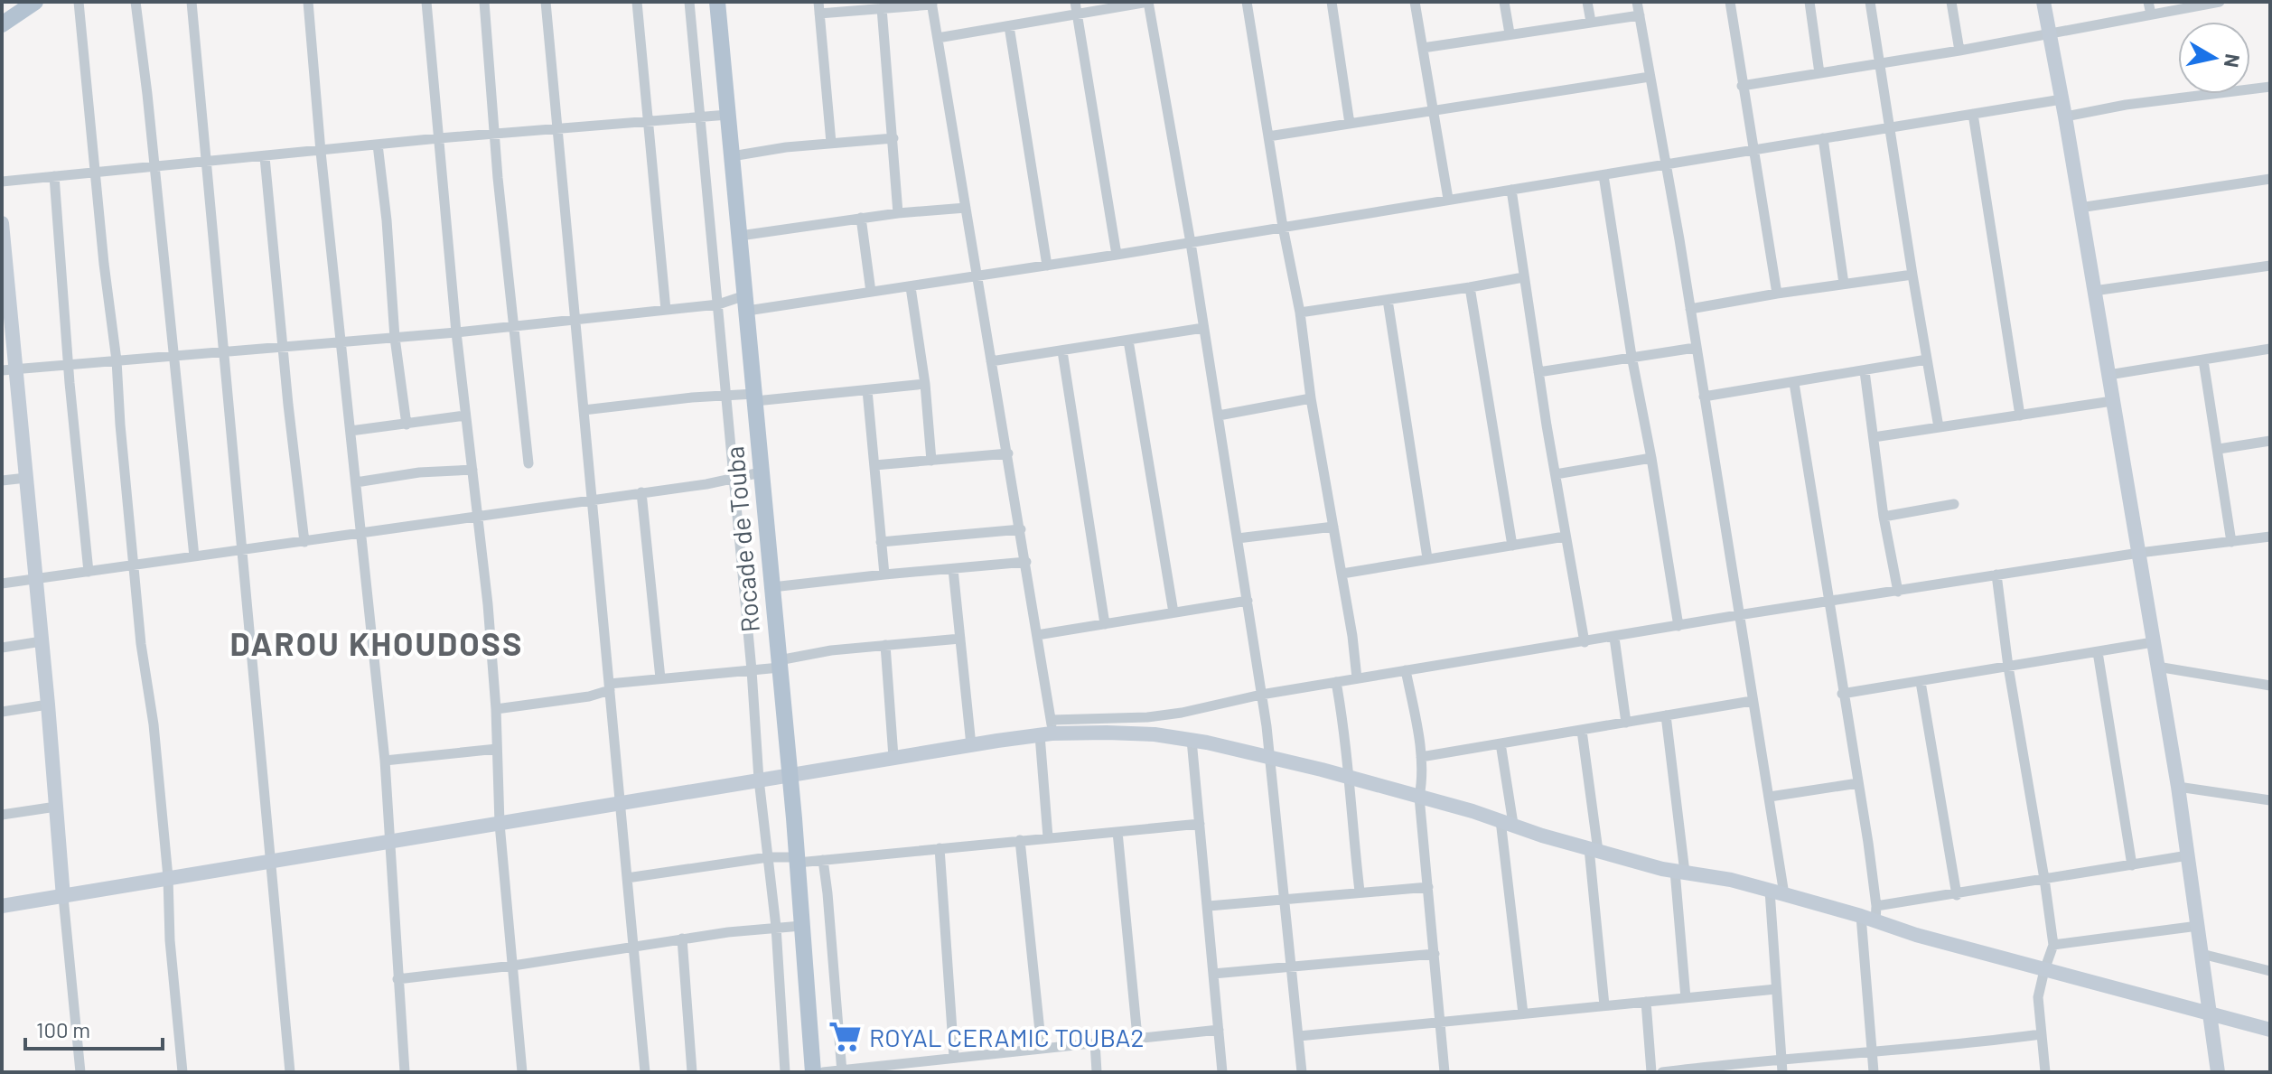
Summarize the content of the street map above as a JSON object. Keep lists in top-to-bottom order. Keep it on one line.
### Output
{"streets":{"main road":["Rocade de Touba"]},"districts":["DAROU KHOUDOSS"],"places":{"supermarket":["ROYAL CERAMIC TOUBA2"]},"scale_bar":"100 m","north":"right"}
